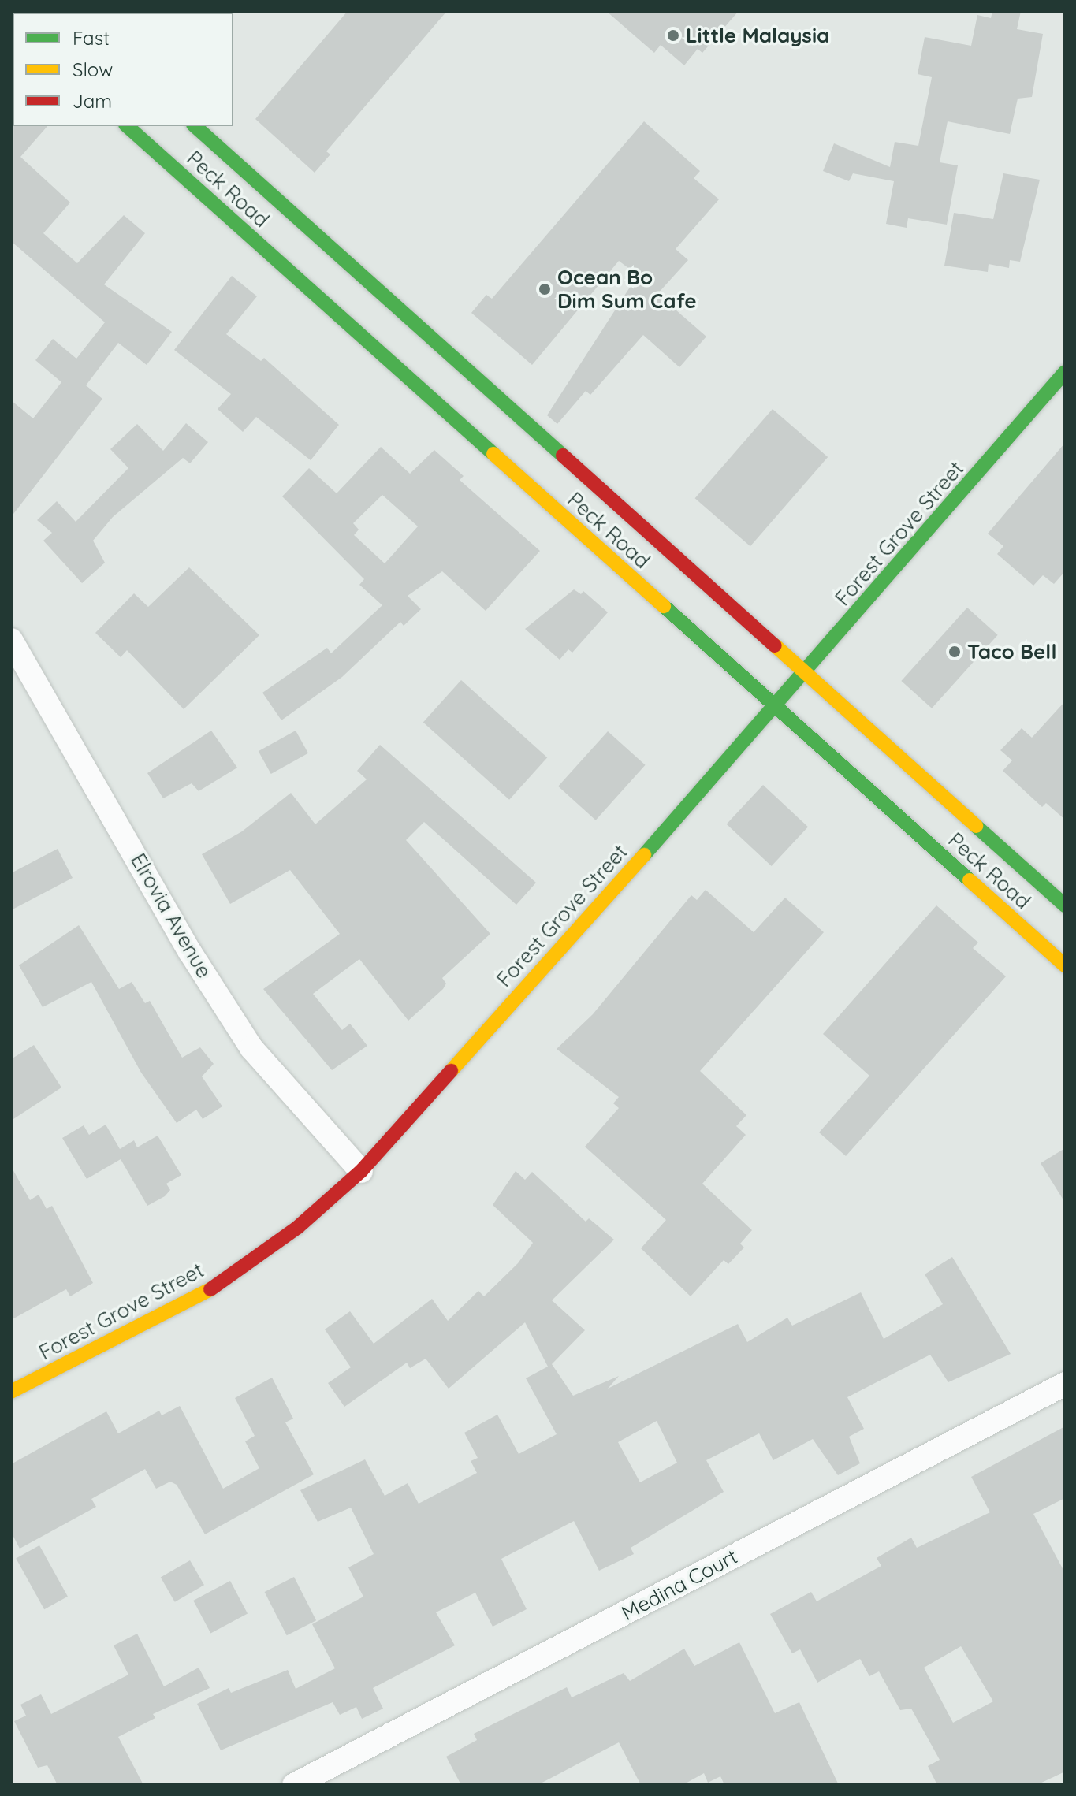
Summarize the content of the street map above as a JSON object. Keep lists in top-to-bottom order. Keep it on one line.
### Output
{"streets":{"main road":["Peck Road","Forest Grove Street"],"street":["Elrovia Avenue","Medina Court"]},"crossings":[["Peck Road","Forest Grove Street"],["Forest Grove Street","Elrovia Avenue"]],"places":["Little Malaysia","Ocean Bo Dim Sum Cafe","Taco Bell"],"legend":["Fast","Slow","Jam"]}
